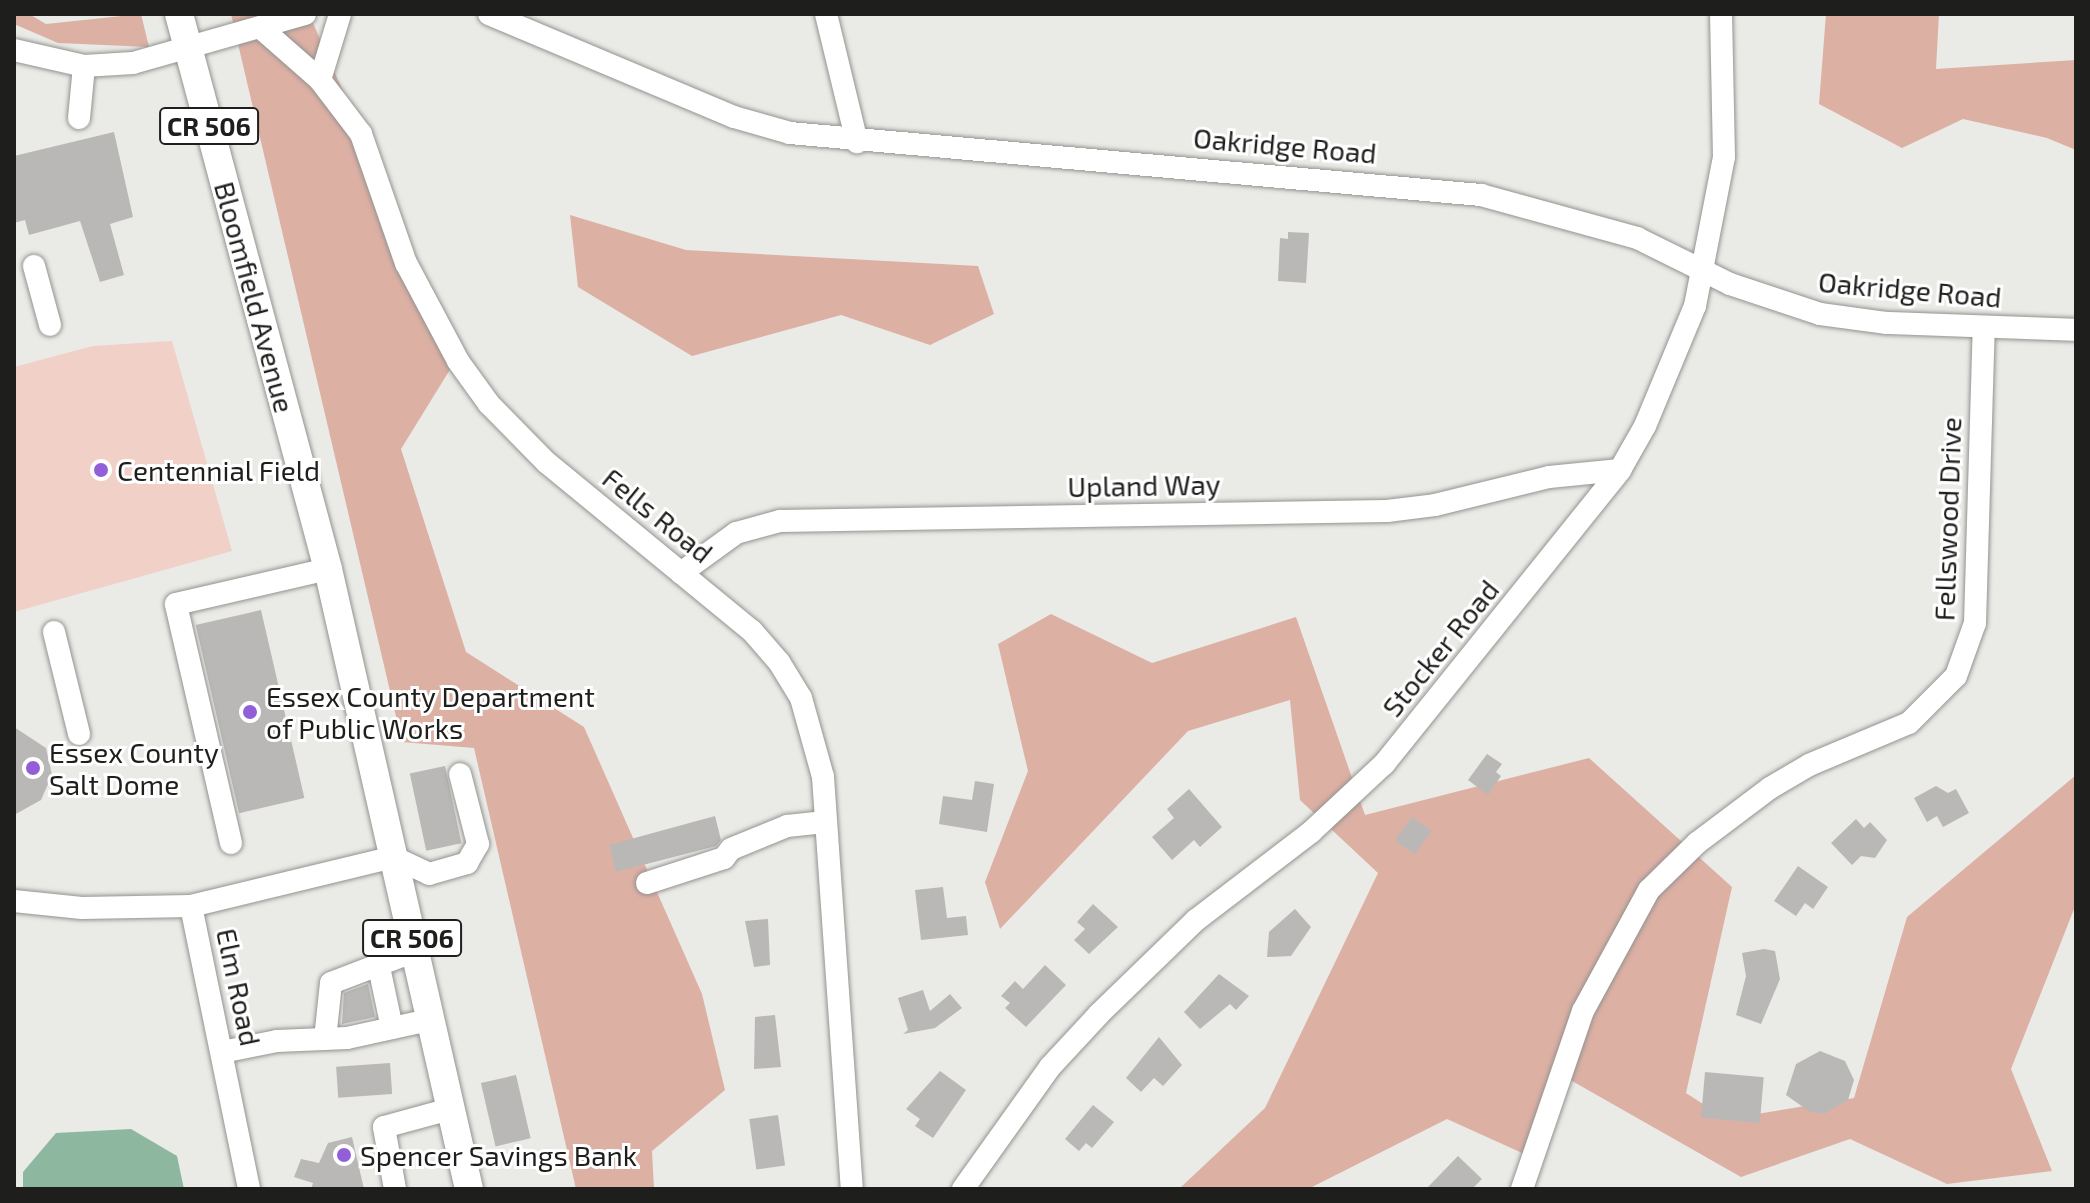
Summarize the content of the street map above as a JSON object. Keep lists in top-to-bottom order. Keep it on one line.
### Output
{"streets":{"main road":["CR 506","Bloomfield Avenue"],"street":["Oakridge Road","Upland Way","Fells Road","Fellswood Drive","Stocker Road","Elm Road"]},"crossings":[["Oakridge Road","Fellswood Drive"],["Oakridge Road","Stocker Road"],["Bloomfield Avenue","Elm Road"],["Upland Way","Fells Road"],["Upland Way","Stocker Road"]],"places":["Centennial Field","Essex County Department of Public Works","Essex County Salt Dome","Spencer Savings Bank"]}
